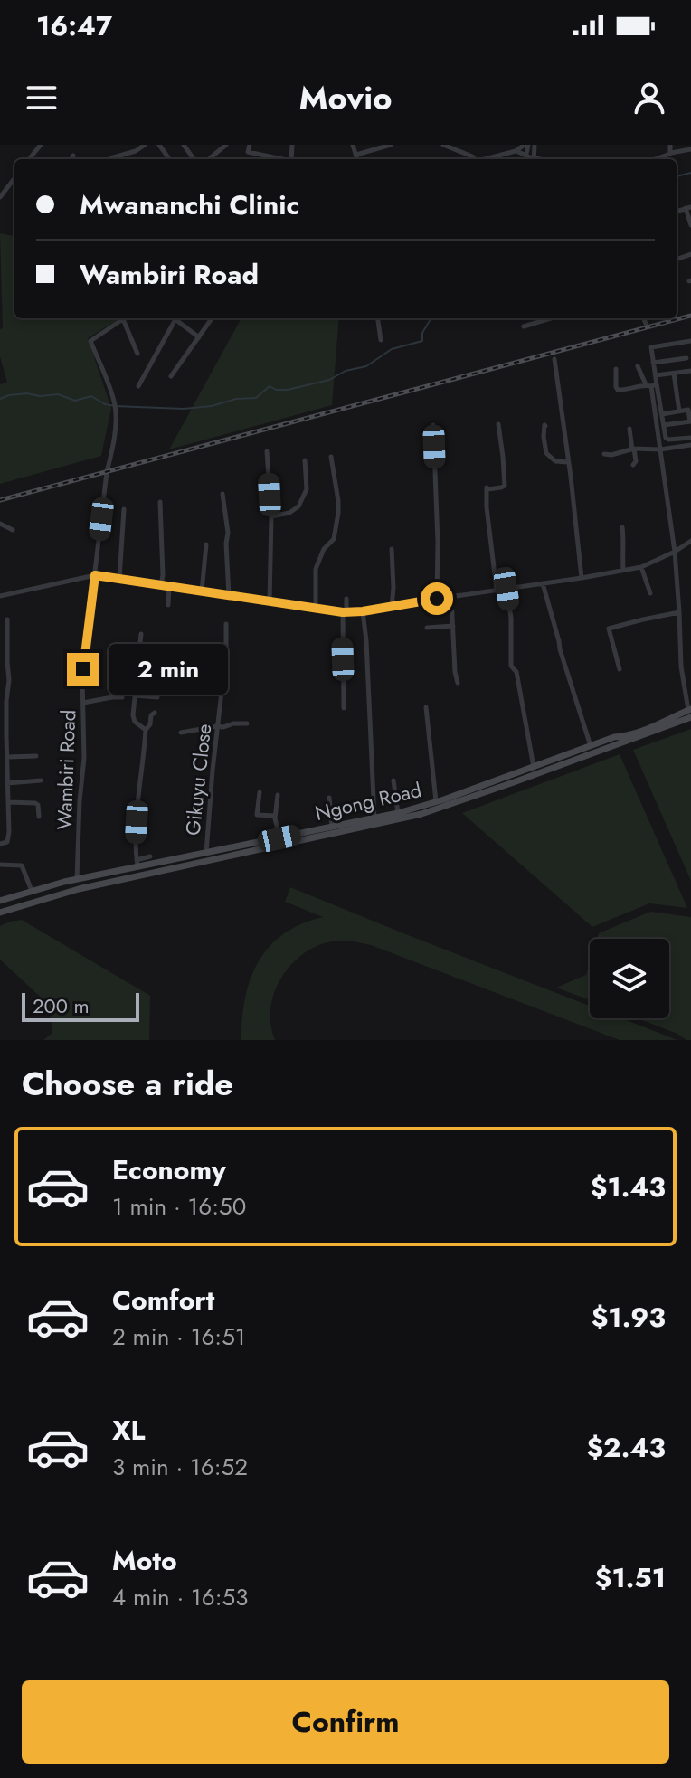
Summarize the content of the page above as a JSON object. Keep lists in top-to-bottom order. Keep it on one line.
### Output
{"streets":{"main road":["Ngong Road"],"street":["Wambiri Road","Gikuyu Close"]},"crossings":[["Wambiri Road","Ngong Road"],["Gikuyu Close","Ngong Road"]],"scale_bar":"200 m","page":{"status":"16:47","header":"Movio","banner":["Mwananchi Clinic","Wambiri Road"],"bubble":"2 min","scale":"200 m","heading":"Choose a ride","list":[{"name":"Economy","note":"1 min · 16:50","value":"$1.43"},{"name":"Comfort","note":"2 min · 16:51","value":"$1.93"},{"name":"XL","note":"3 min · 16:52","value":"$2.43"},{"name":"Moto","note":"4 min · 16:53","value":"$1.51"}],"buttons":"Confirm"}}
